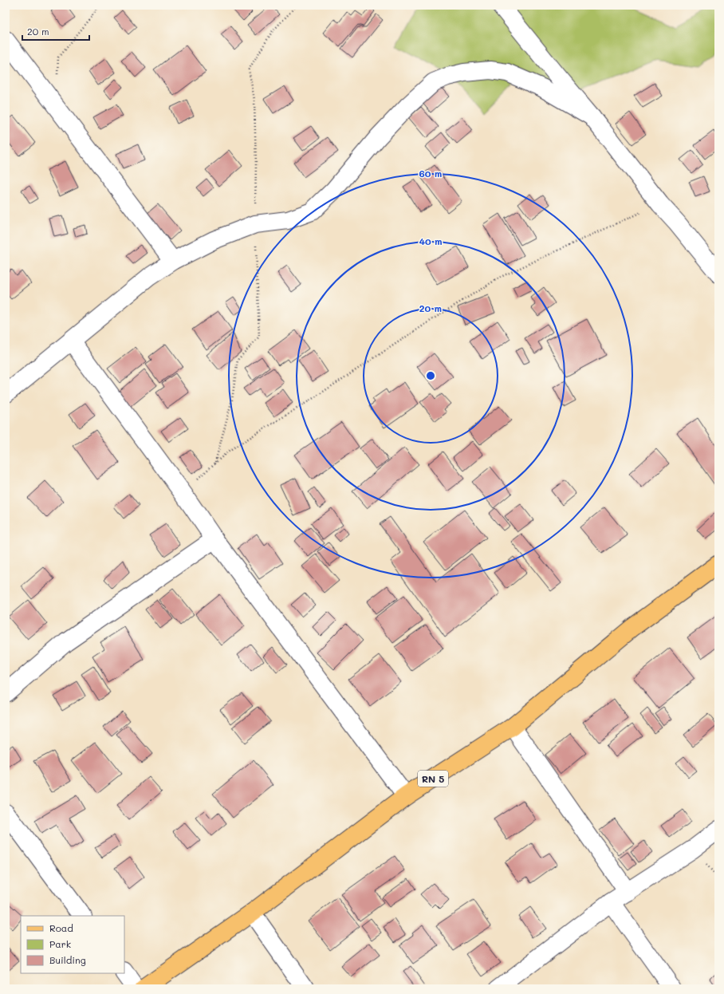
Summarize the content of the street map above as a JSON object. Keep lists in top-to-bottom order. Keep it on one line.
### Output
{"streets":{"main road":["RN 5"]},"legend":["Road","Park","Building"],"scale_bar":"20 m","rings":["60 m","40 m","20 m"]}
